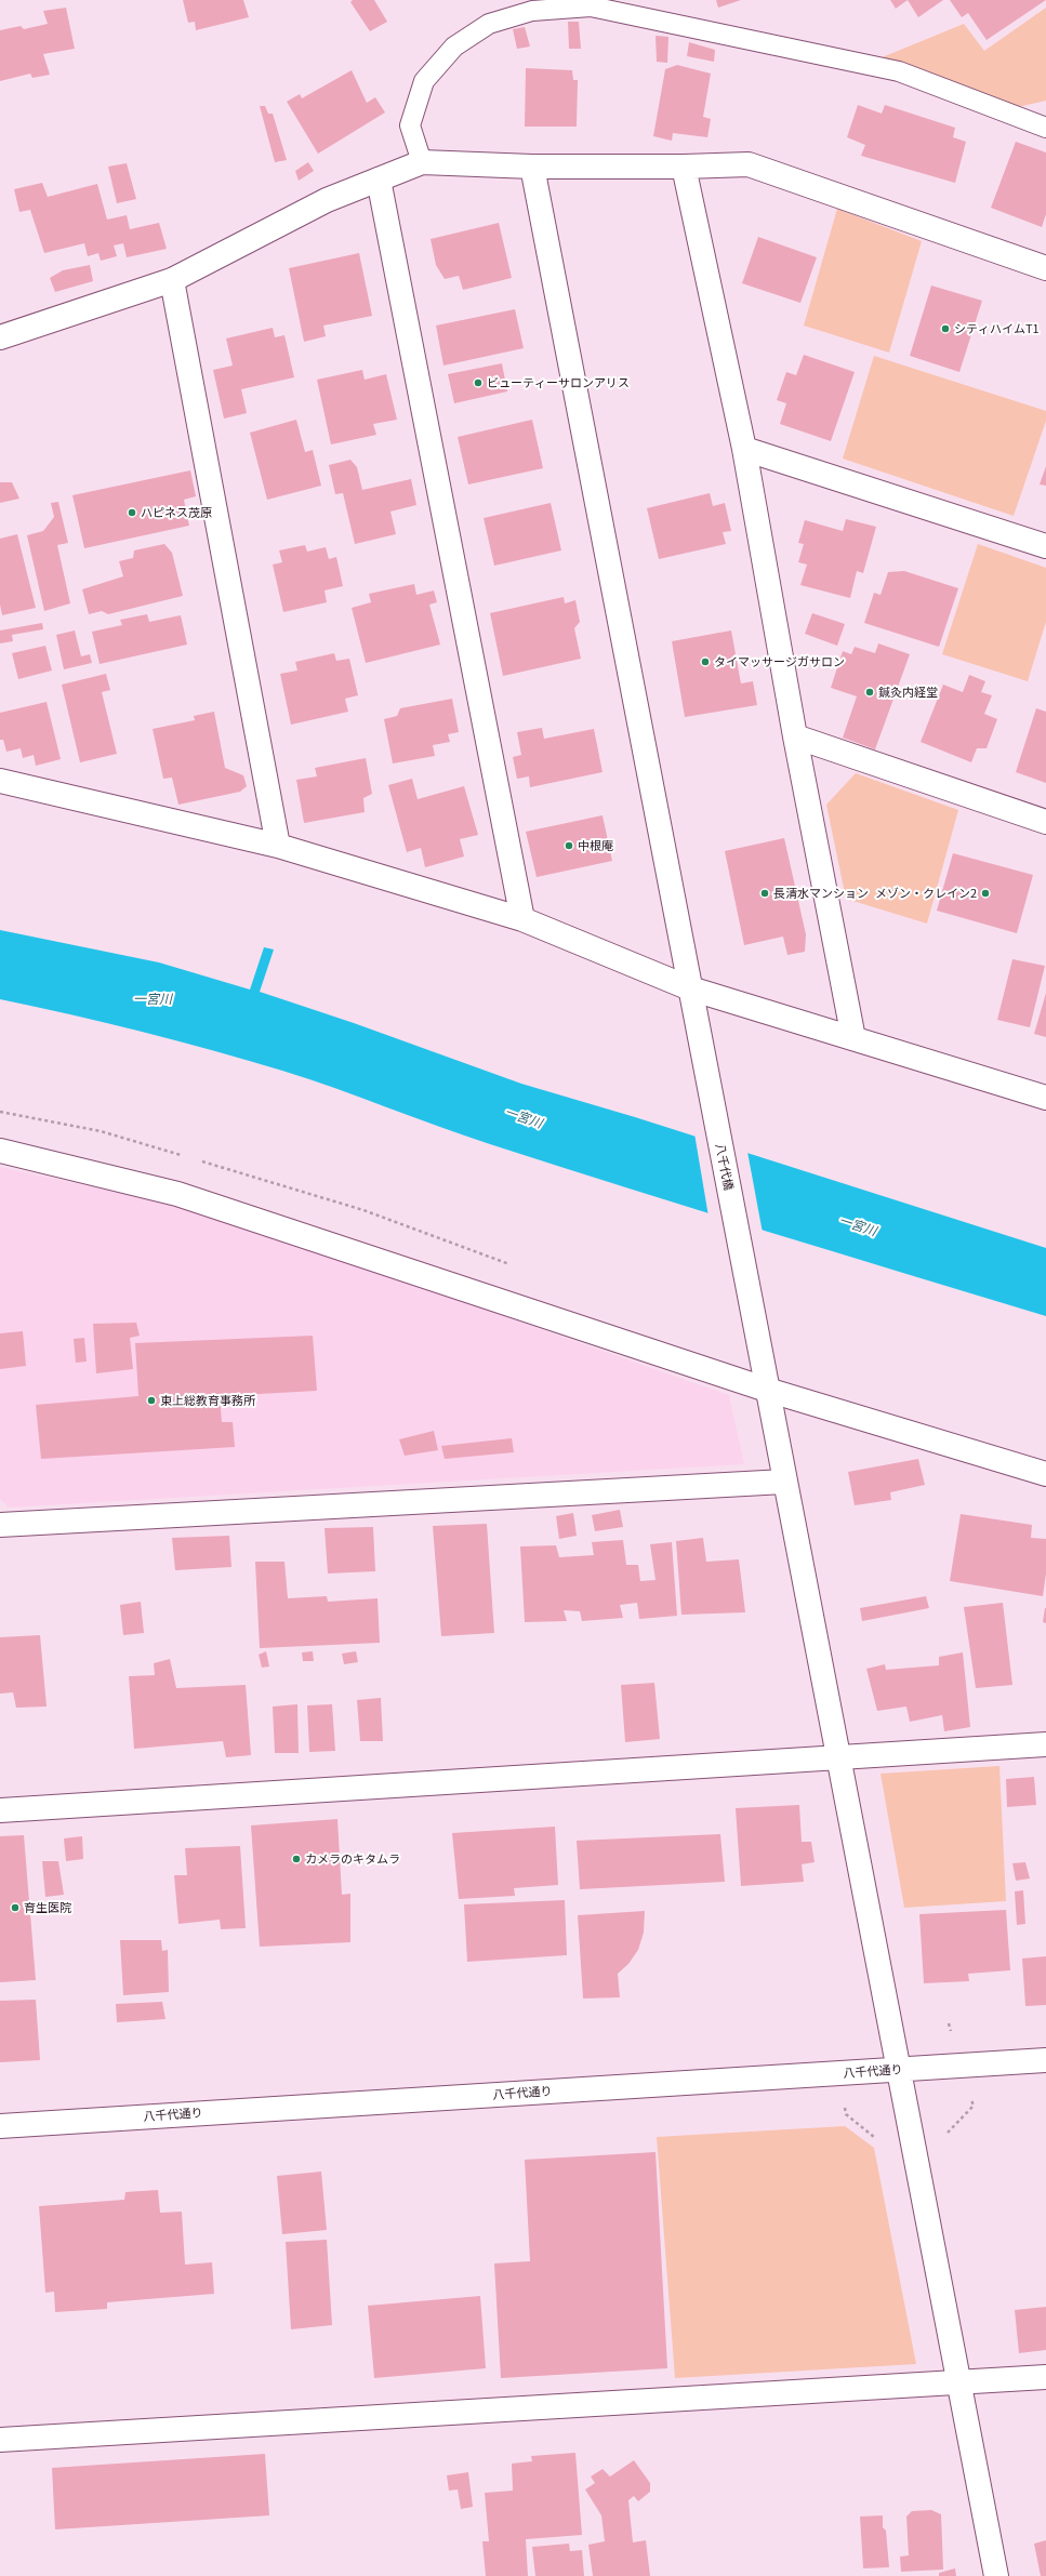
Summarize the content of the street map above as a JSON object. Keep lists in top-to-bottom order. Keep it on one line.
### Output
{"streets":{"street":["八千代橋","八千代通り"]},"crossings":[["八千代橋","八千代通り"]],"water":["一宮川"],"places":["シティハイムT1","ビューティーサロンアリス","ハピネス茂原","タイマッサージガサロン","鍼灸内経堂","中根庵","長清水マンション","メゾン・クレイン2","東上総教育事務所","カメラのキタムラ","育生医院"]}
